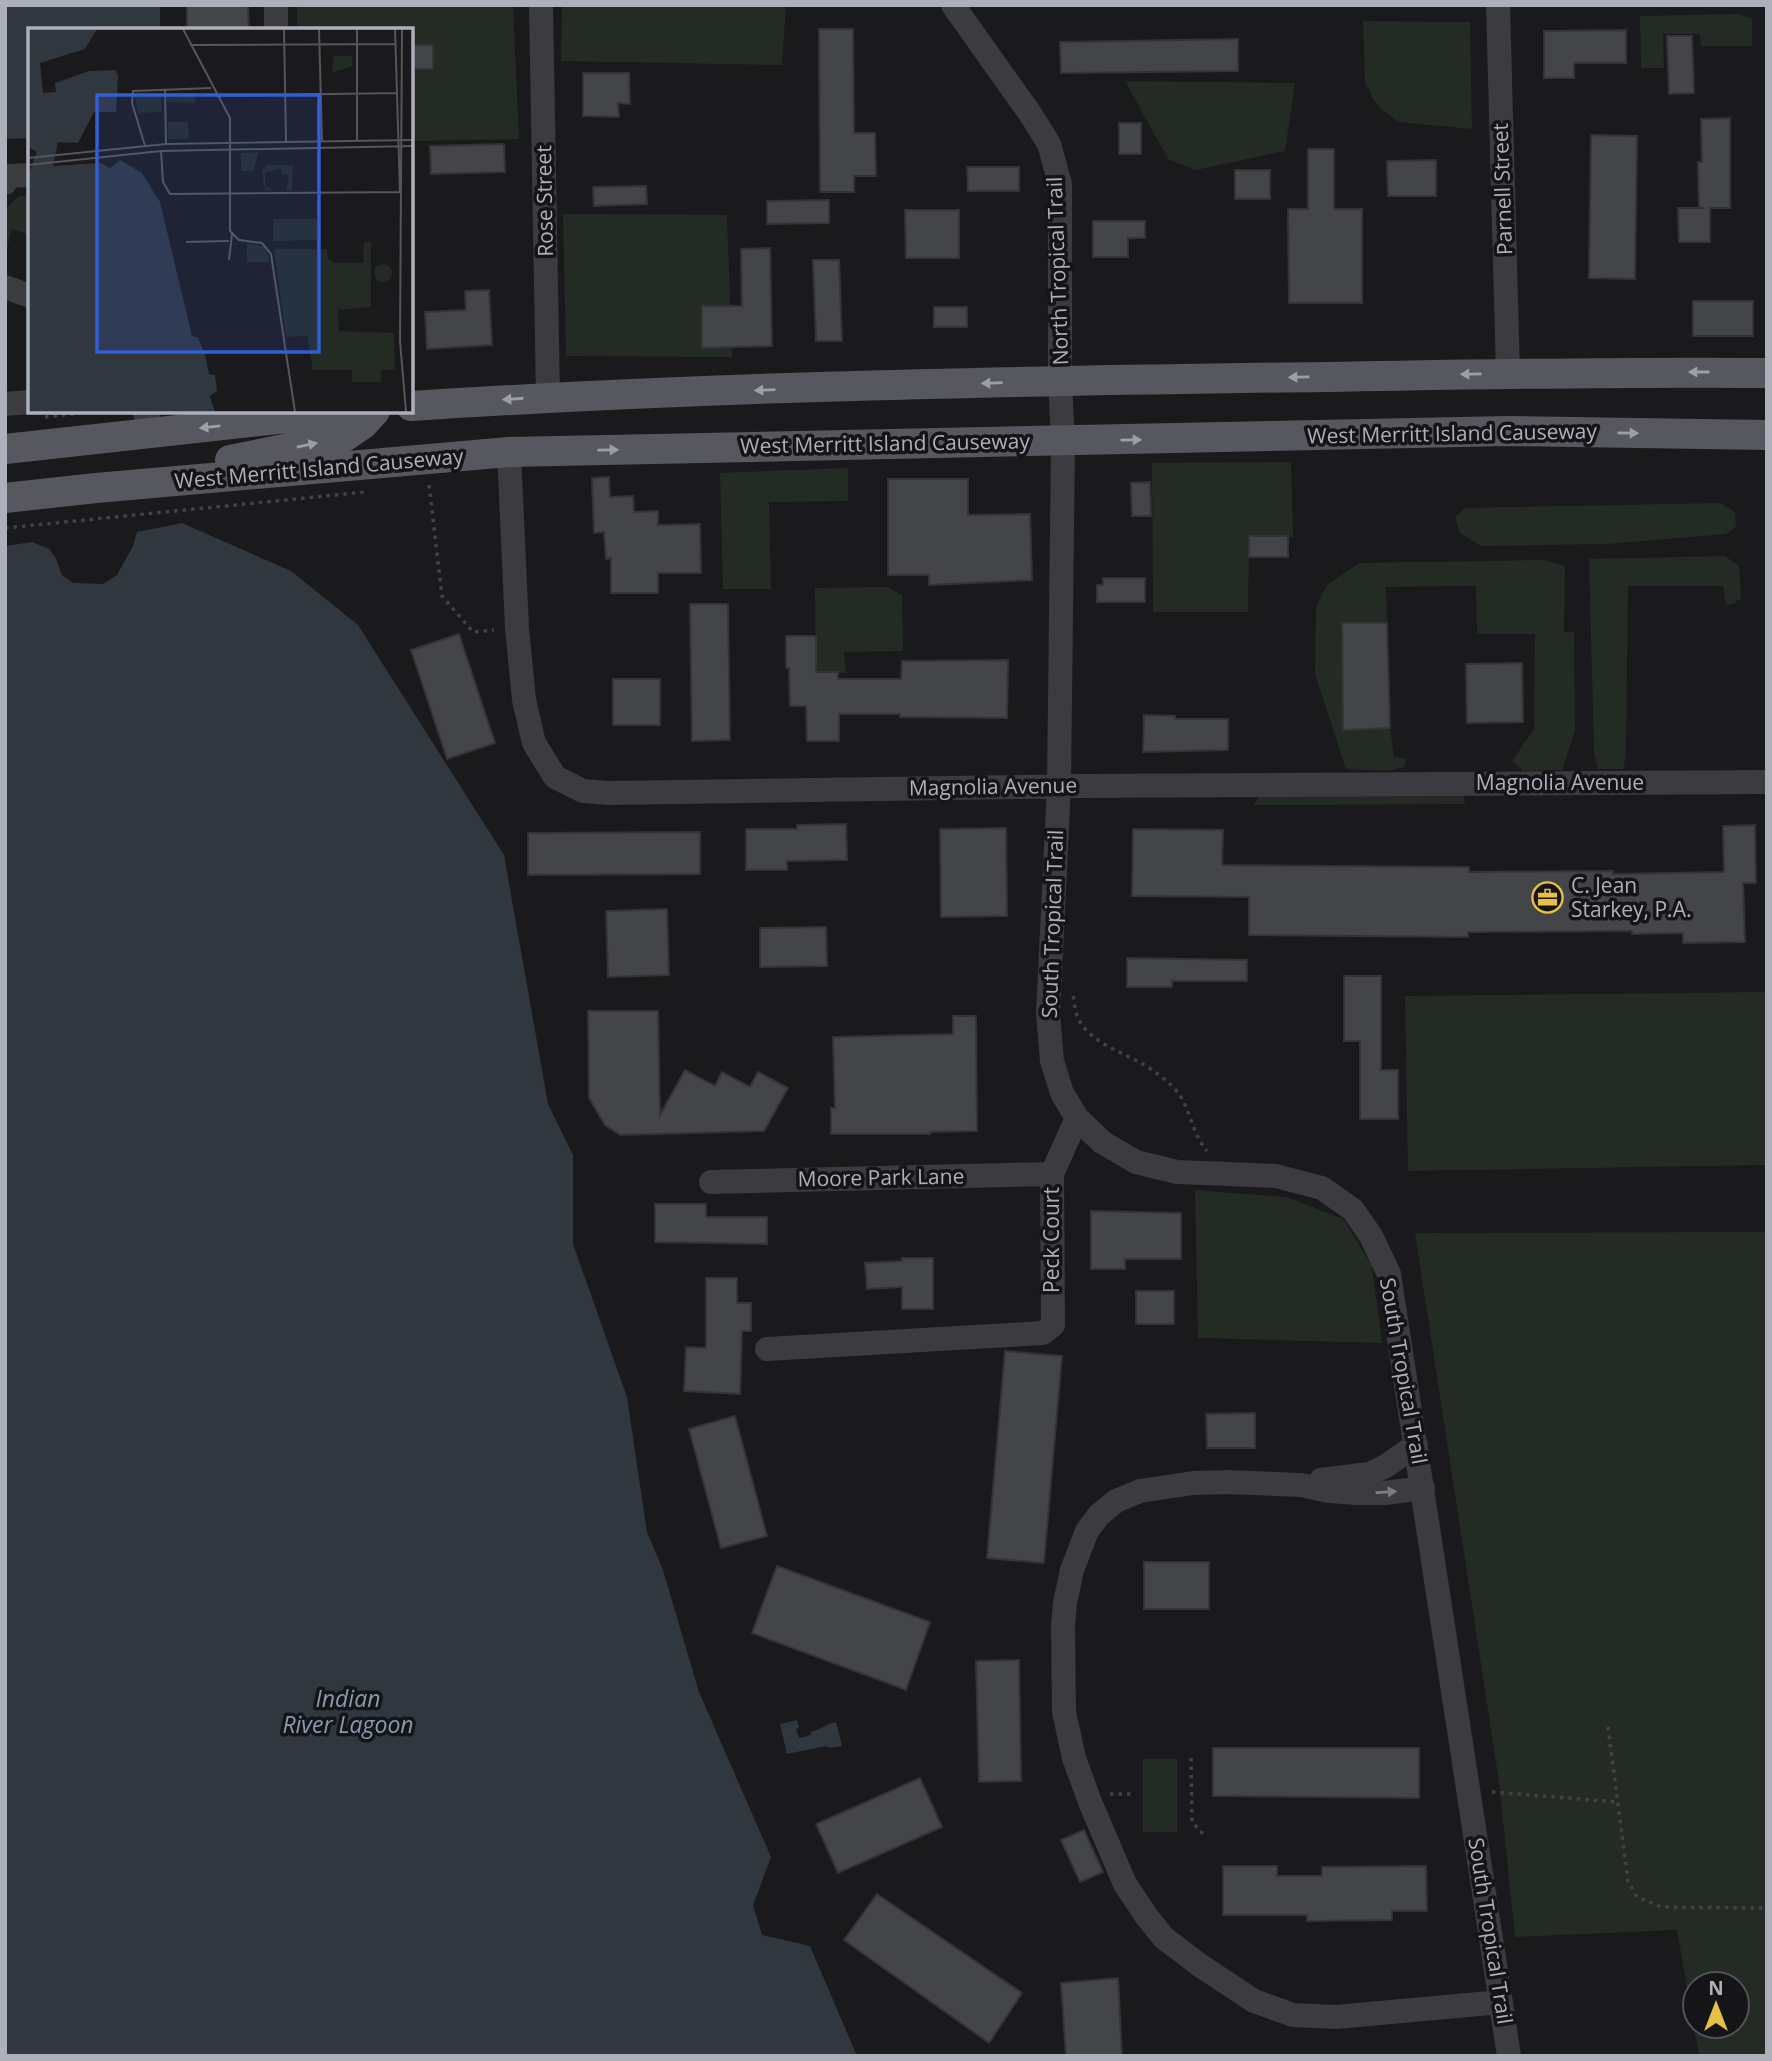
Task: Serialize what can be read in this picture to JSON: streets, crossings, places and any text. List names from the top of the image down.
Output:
{
  "streets": {
    "main road": ["West Merritt Island Causeway"],
    "street": [
      "Parnell Street",
      "Rose Street",
      "North Tropical Trail",
      "Magnolia Avenue",
      "South Tropical Trail",
      "Moore Park Lane",
      "Peck Court"
    ]
  },
  "crossings": [
    ["North Tropical Trail", "West Merritt Island Causeway"],
    ["North Tropical Trail", "South Tropical Trail"],
    ["West Merritt Island Causeway", "Magnolia Avenue"],
    ["West Merritt Island Causeway", "South Tropical Trail"],
    ["Magnolia Avenue", "South Tropical Trail"],
    ["South Tropical Trail", "Peck Court"],
    ["Moore Park Lane", "Peck Court"]
  ],
  "water": ["Indian River Lagoon"],
  "places": {
    "office": ["C. Jean Starkey, P.A."]
  },
  "north": "top"
}
